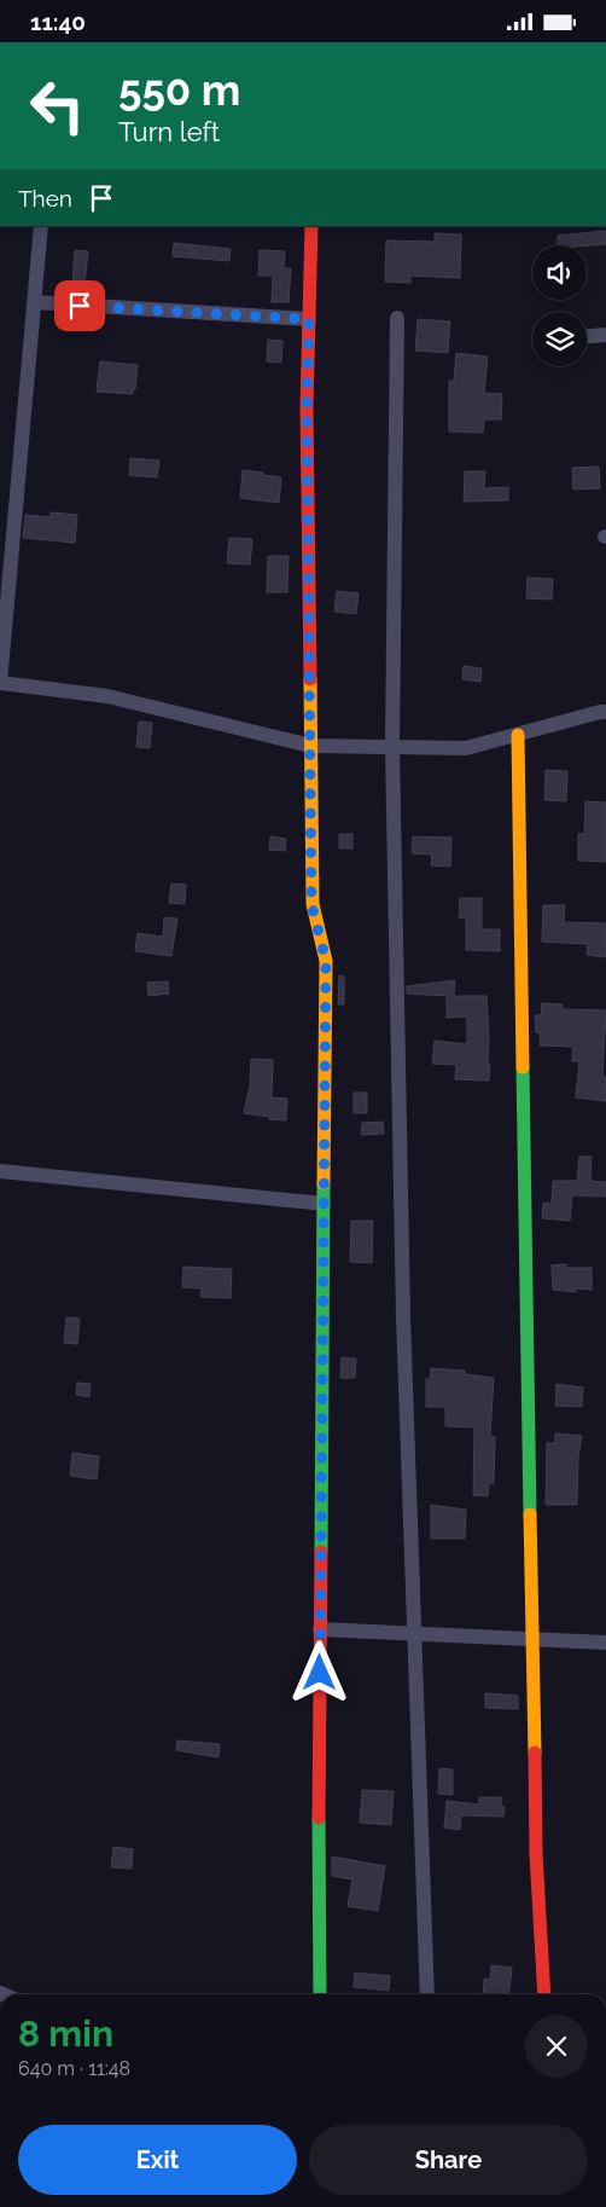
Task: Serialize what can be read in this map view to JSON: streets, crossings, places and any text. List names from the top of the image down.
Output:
{
  "page": {
    "status": "11:40",
    "turn": ["550 m", "Turn left"],
    "then": "Then",
    "heading": ["8 min", "640 m · 11:48"],
    "buttons": ["Exit", "Share"]
  }
}
